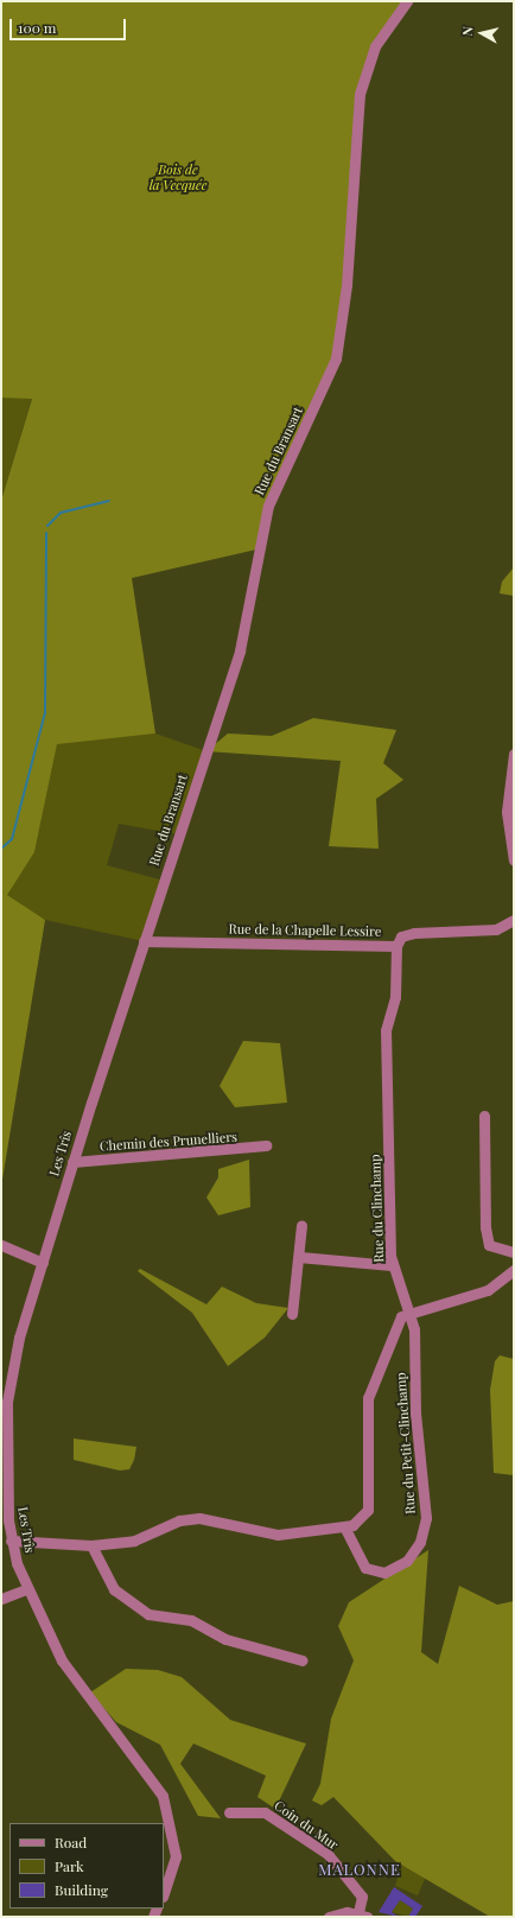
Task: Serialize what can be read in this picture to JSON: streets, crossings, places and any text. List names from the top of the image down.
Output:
{
  "streets": {
    "street": [
      "Rue du Bransart",
      "Rue de la Chapelle Lessire",
      "Chemin des Prunelliers",
      "Les Trîs",
      "Rue du Clinchamp",
      "Rue du Petit-Clinchamp",
      "Coin du Mur"
    ]
  },
  "crossings": [
    ["Rue du Bransart", "Rue de la Chapelle Lessire"],
    ["Rue du Bransart", "Les Trîs"],
    ["Rue de la Chapelle Lessire", "Les Trîs"],
    ["Rue de la Chapelle Lessire", "Rue du Clinchamp"],
    ["Chemin des Prunelliers", "Les Trîs"],
    ["Rue du Clinchamp", "Rue du Petit-Clinchamp"]
  ],
  "districts": ["MALONNE"],
  "parks": ["Bois de la Vecquée"],
  "legend": ["Road", "Park", "Building"],
  "scale_bar": "100 m",
  "north": "left"
}
